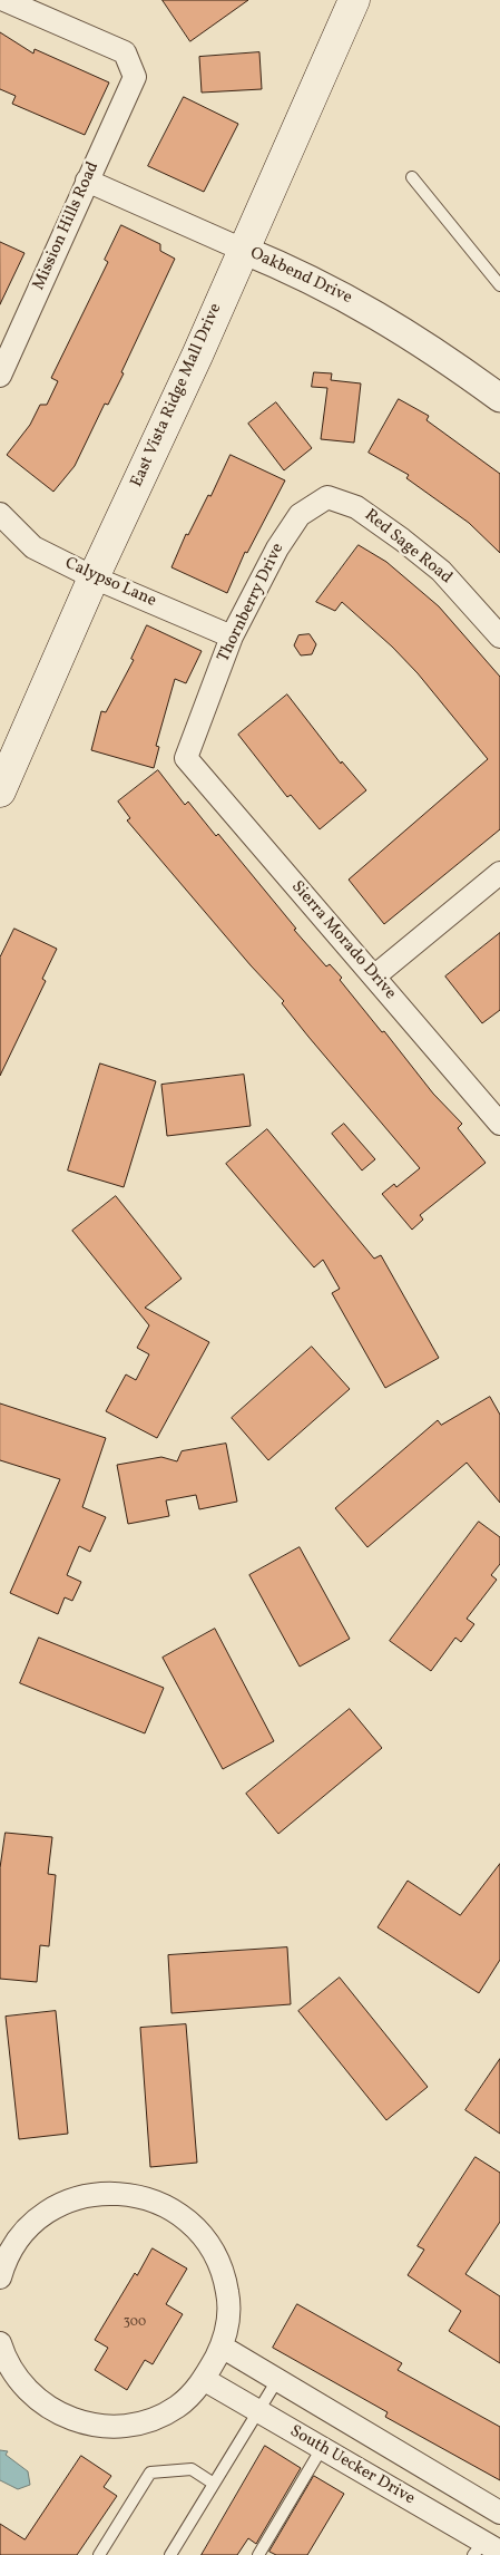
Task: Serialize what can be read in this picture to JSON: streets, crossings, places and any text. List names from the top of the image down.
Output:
{
  "streets": {
    "main road": ["East Vista Ridge Mall Drive"],
    "street": [
      "Mission Hills Road",
      "Oakbend Drive",
      "Red Sage Road",
      "Calypso Lane",
      "Thornberry Drive",
      "Sierra Morado Drive",
      "South Uecker Drive"
    ]
  },
  "crossings": [
    ["Mission Hills Road", "Oakbend Drive"],
    ["Oakbend Drive", "East Vista Ridge Mall Drive"],
    ["East Vista Ridge Mall Drive", "Calypso Lane"],
    ["Red Sage Road", "Thornberry Drive"],
    ["Calypso Lane", "Thornberry Drive"],
    ["Thornberry Drive", "Sierra Morado Drive"]
  ],
  "house_numbers": ["300"]
}
